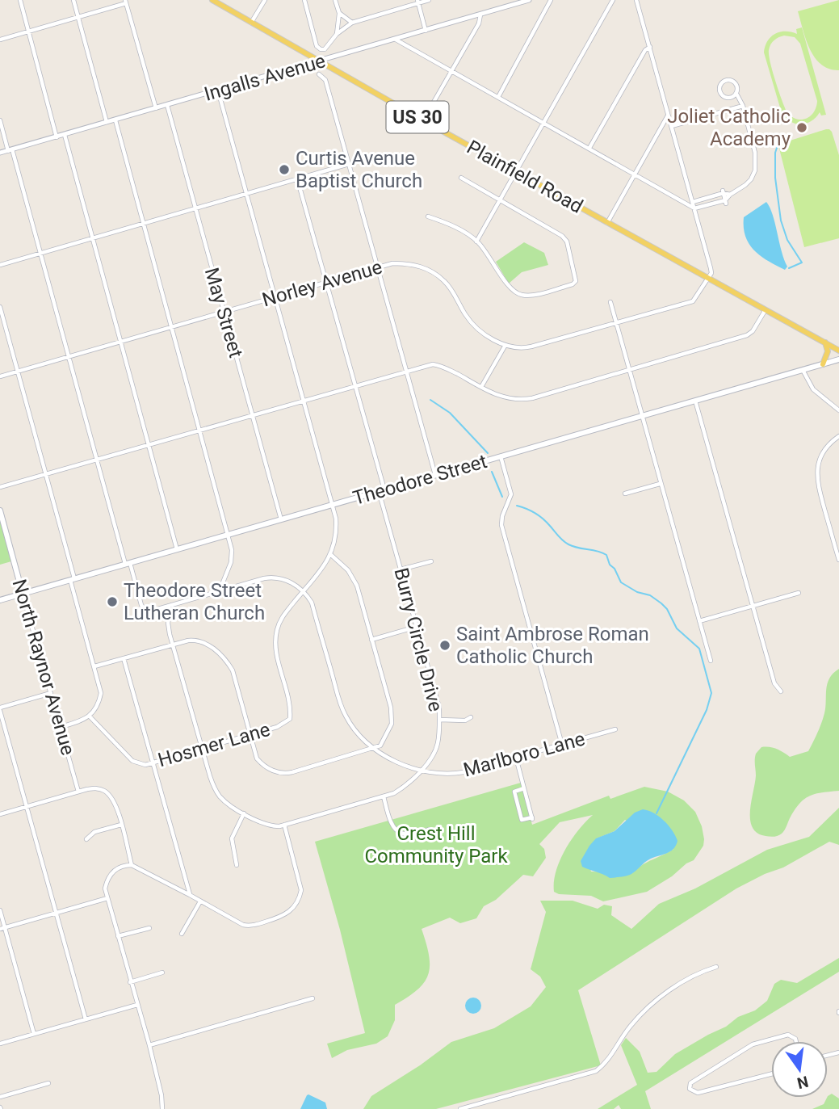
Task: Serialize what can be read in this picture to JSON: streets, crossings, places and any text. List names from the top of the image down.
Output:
{
  "streets": {
    "main road": [
      "US 30",
      "Plainfield Road",
      "Theodore Street",
      "North Raynor Avenue"
    ],
    "street": [
      "Ingalls Avenue",
      "Norley Avenue",
      "May Street",
      "Burry Circle Drive",
      "Hosmer Lane",
      "Marlboro Lane"
    ]
  },
  "crossings": [
    ["Ingalls Avenue", "Plainfield Road"],
    ["Ingalls Avenue", "May Street"],
    ["Ingalls Avenue", "Hosmer Lane"],
    ["Norley Avenue", "May Street"],
    ["Norley Avenue", "Burry Circle Drive"],
    ["Norley Avenue", "Hosmer Lane"],
    ["May Street", "Theodore Street"],
    ["Theodore Street", "Burry Circle Drive"],
    ["Theodore Street", "North Raynor Avenue"],
    ["Theodore Street", "Hosmer Lane"],
    ["Burry Circle Drive", "Hosmer Lane"],
    ["Burry Circle Drive", "Marlboro Lane"],
    ["Hosmer Lane", "Marlboro Lane"]
  ],
  "parks": ["Crest Hill Community Park"],
  "places": [
    "Joliet Catholic Academy",
    "Curtis Avenue Baptist Church",
    "Theodore Street Lutheran Church",
    "Saint Ambrose Roman Catholic Church"
  ],
  "north": "bottom"
}
